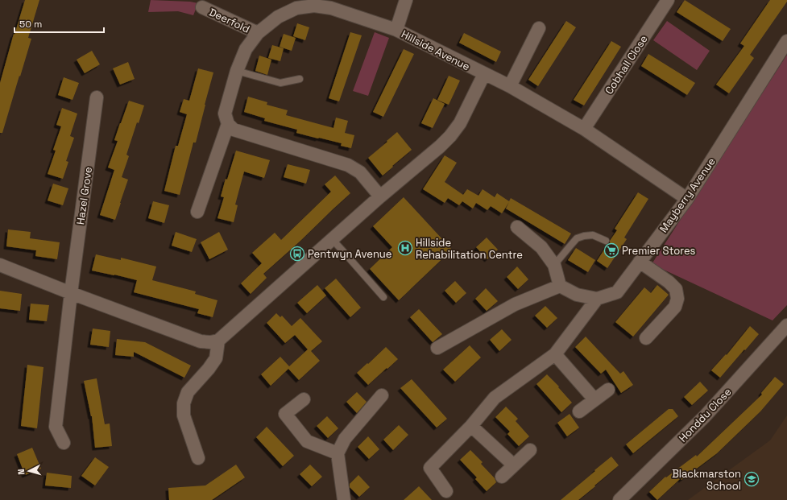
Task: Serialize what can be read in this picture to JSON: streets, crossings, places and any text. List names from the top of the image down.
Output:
{
  "streets": {
    "street": [
      "Deerfold",
      "Hillside Avenue",
      "Cobhall Close",
      "Mayberry Avenue",
      "Hazel Grove",
      "Honddu Close"
    ]
  },
  "crossings": [
    ["Deerfold", "Hillside Avenue"],
    ["Hillside Avenue", "Cobhall Close"],
    ["Hillside Avenue", "Mayberry Avenue"]
  ],
  "places": {
    "hospital": ["Hillside Rehabilitation Centre"],
    "supermarket": ["Premier Stores"],
    "bus stop": ["Pentwyn Avenue"],
    "school or university": ["Blackmarston School"]
  },
  "scale_bar": "50 m",
  "north": "left"
}
